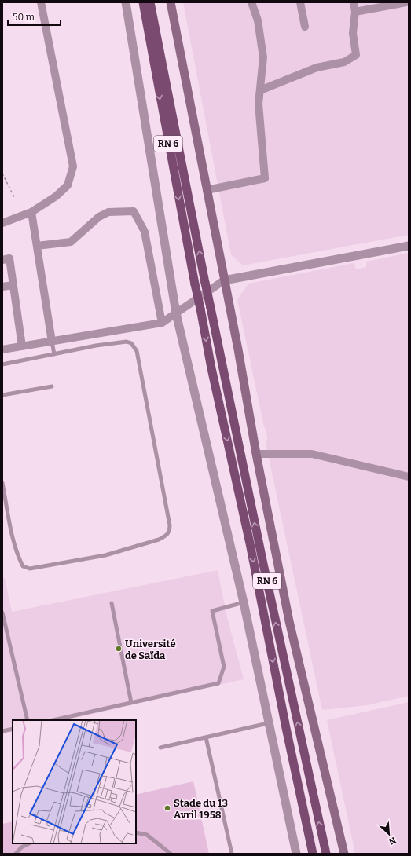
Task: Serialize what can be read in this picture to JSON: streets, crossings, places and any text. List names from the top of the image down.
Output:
{
  "streets": {
    "main road": ["RN 6"]
  },
  "places": ["Université de Saïda", "Stade du 13 Avril 1958"],
  "scale_bar": "50 m",
  "north": "bottom right"
}
